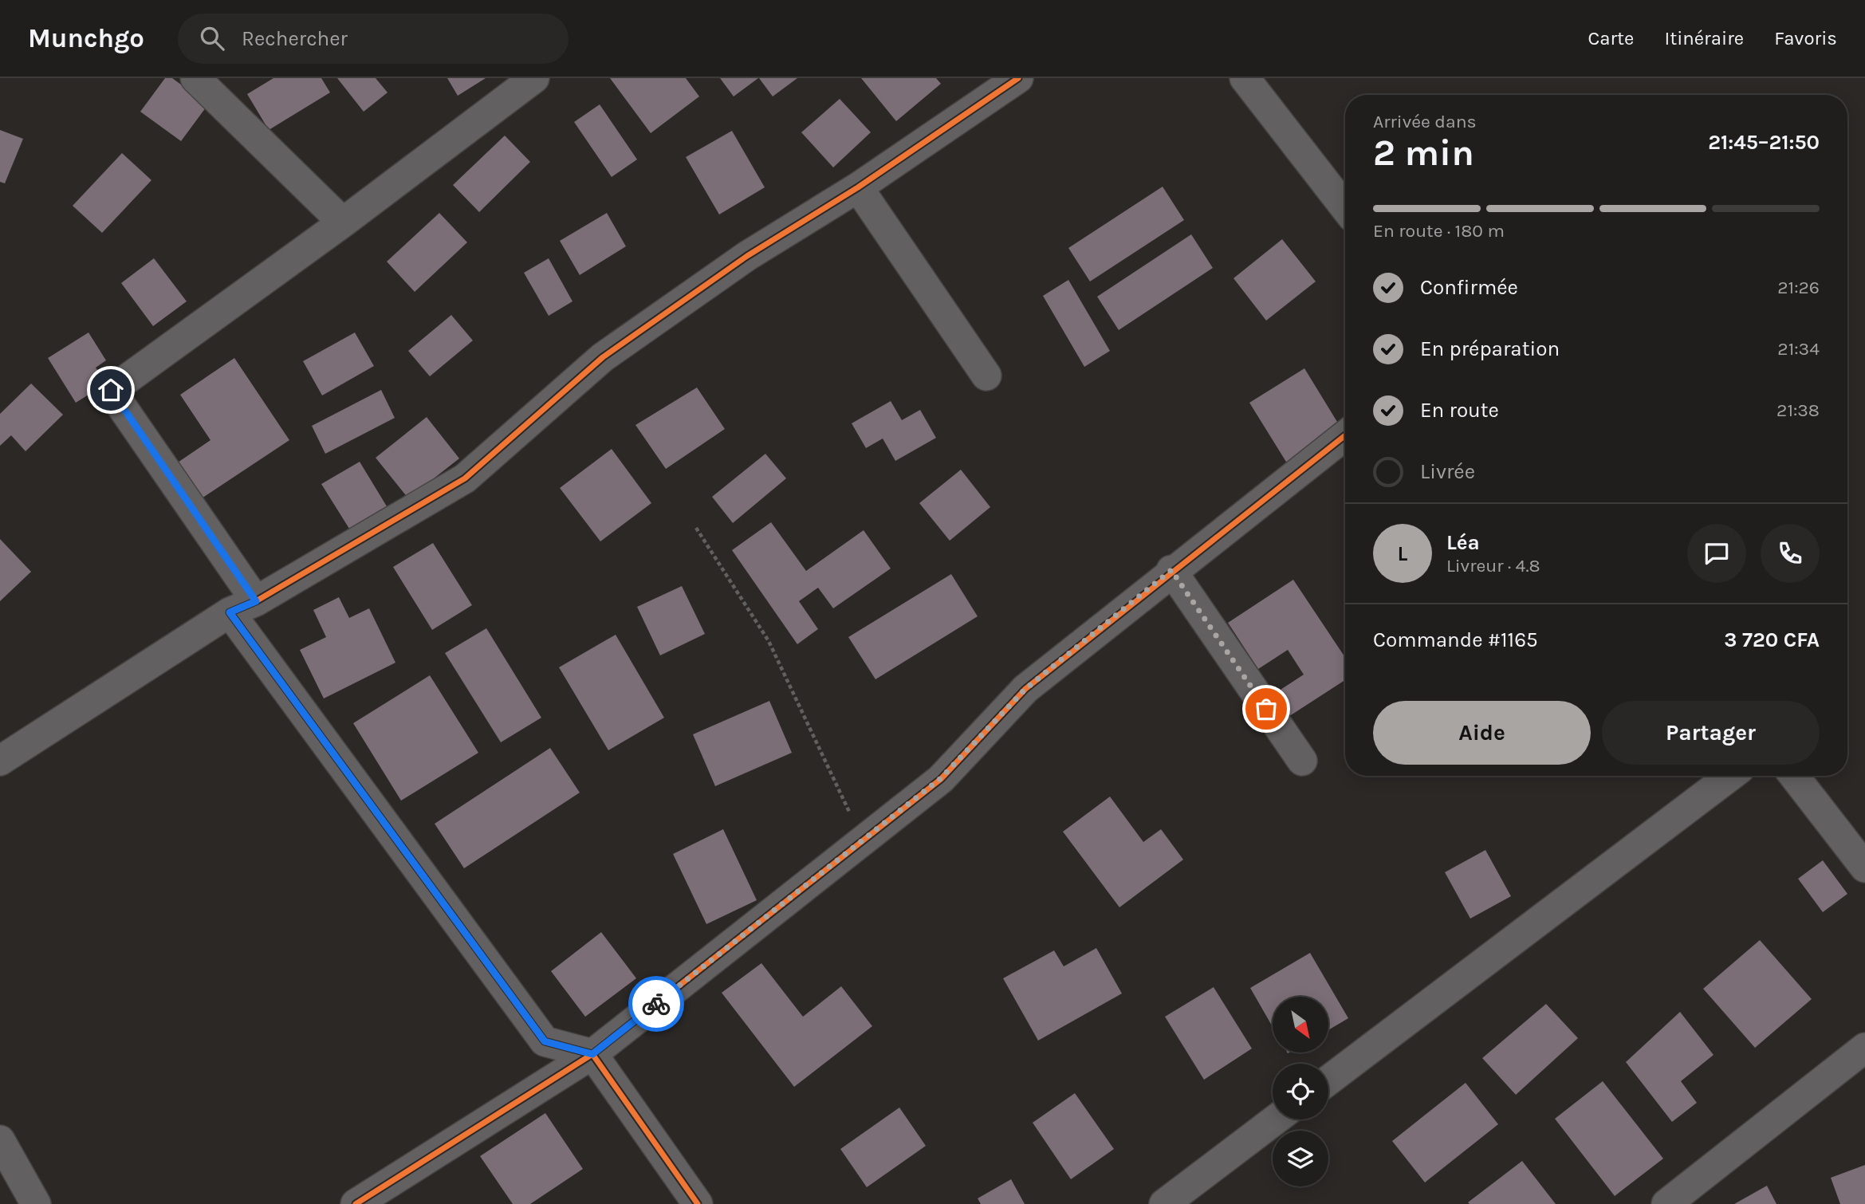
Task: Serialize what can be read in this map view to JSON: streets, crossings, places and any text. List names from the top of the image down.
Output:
{
  "north": "bottom right",
  "page": {
    "header": "Munchgo",
    "search": "Rechercher",
    "nav": ["Carte", "Itinéraire", "Favoris"],
    "heading": ["2 min", "Arrivée dans", "21:45–21:50"],
    "panel": [
      "Léa",
      "Livreur · 4.8",
      "Commande #1165",
      "3 720 CFA"
    ],
    "bar": "En route · 180 m",
    "list": [
      ["Confirmée", "21:26"],
      ["En préparation", "21:34"],
      ["En route", "21:38"],
      "Livrée"
    ],
    "round": "L",
    "buttons": ["Aide", "Partager"]
  }
}
